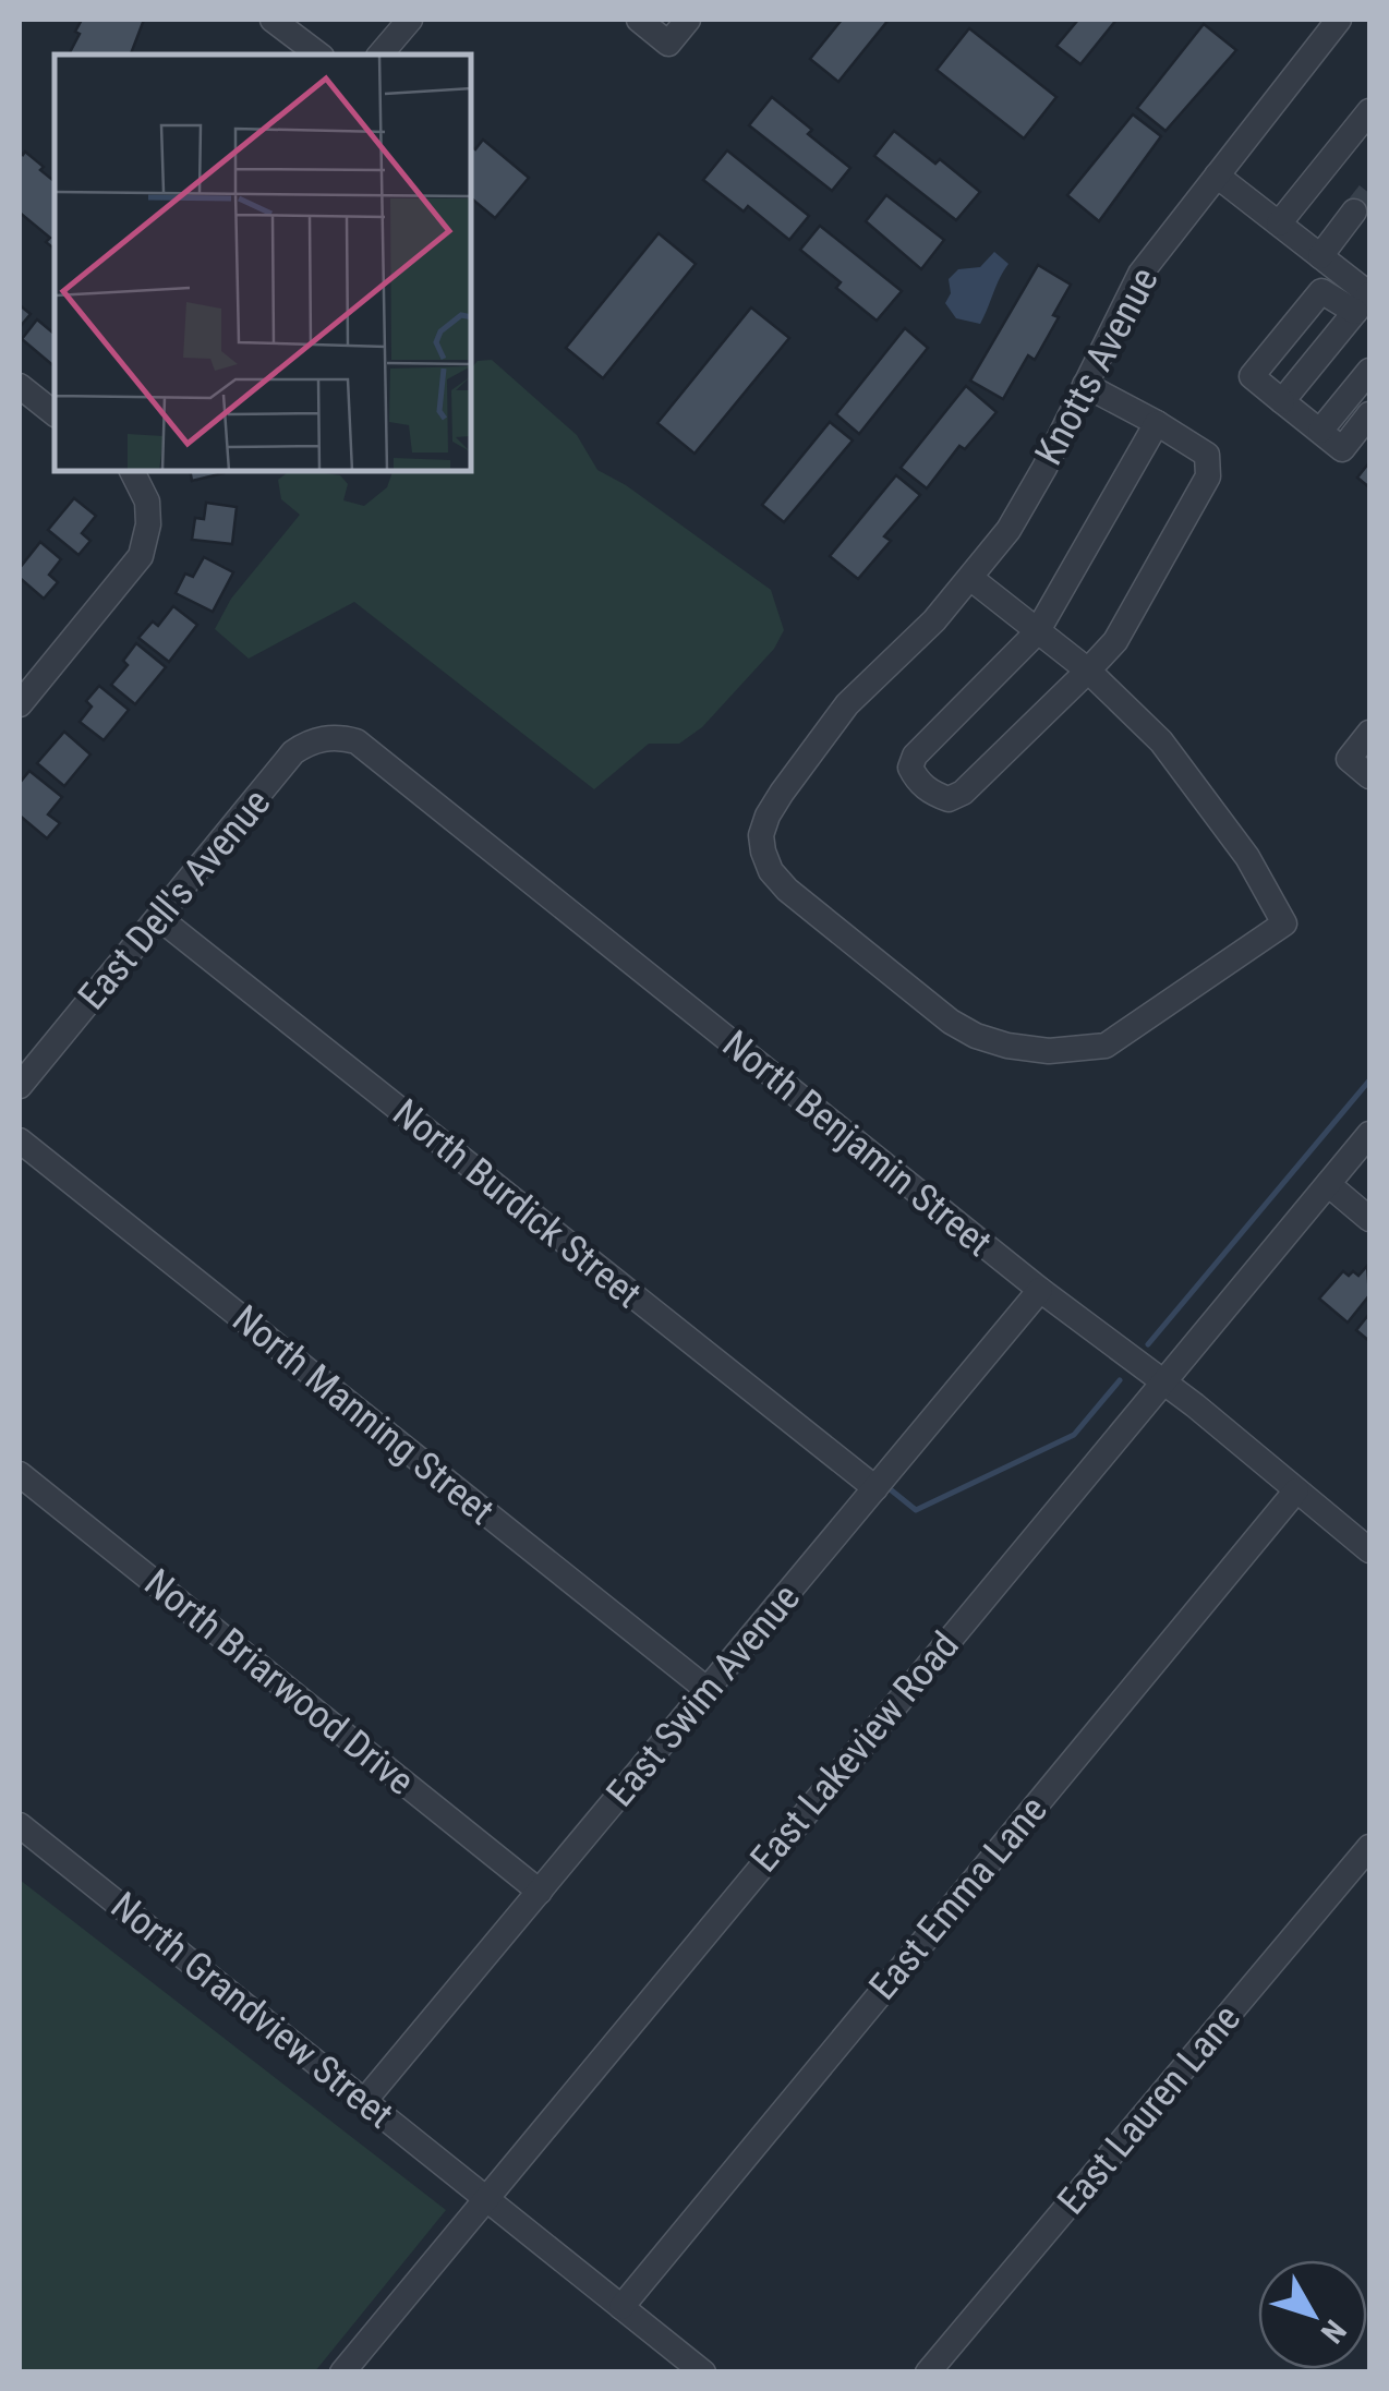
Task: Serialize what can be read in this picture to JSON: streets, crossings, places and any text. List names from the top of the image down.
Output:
{
  "streets": {
    "street": [
      "Knotts Avenue",
      "East Dell's Avenue",
      "North Benjamin Street",
      "North Burdick Street",
      "North Manning Street",
      "North Briarwood Drive",
      "East Swim Avenue",
      "East Lakeview Road",
      "East Emma Lane",
      "North Grandview Street",
      "East Lauren Lane"
    ]
  },
  "crossings": [
    ["East Dell's Avenue", "North Benjamin Street"],
    ["East Dell's Avenue", "North Burdick Street"],
    ["North Benjamin Street", "East Swim Avenue"],
    ["North Benjamin Street", "East Lakeview Road"],
    ["North Benjamin Street", "East Emma Lane"],
    ["North Burdick Street", "East Swim Avenue"],
    ["North Manning Street", "East Swim Avenue"],
    ["North Briarwood Drive", "East Swim Avenue"],
    ["East Swim Avenue", "North Grandview Street"],
    ["East Lakeview Road", "North Grandview Street"],
    ["East Emma Lane", "North Grandview Street"]
  ],
  "north": "bottom right"
}
